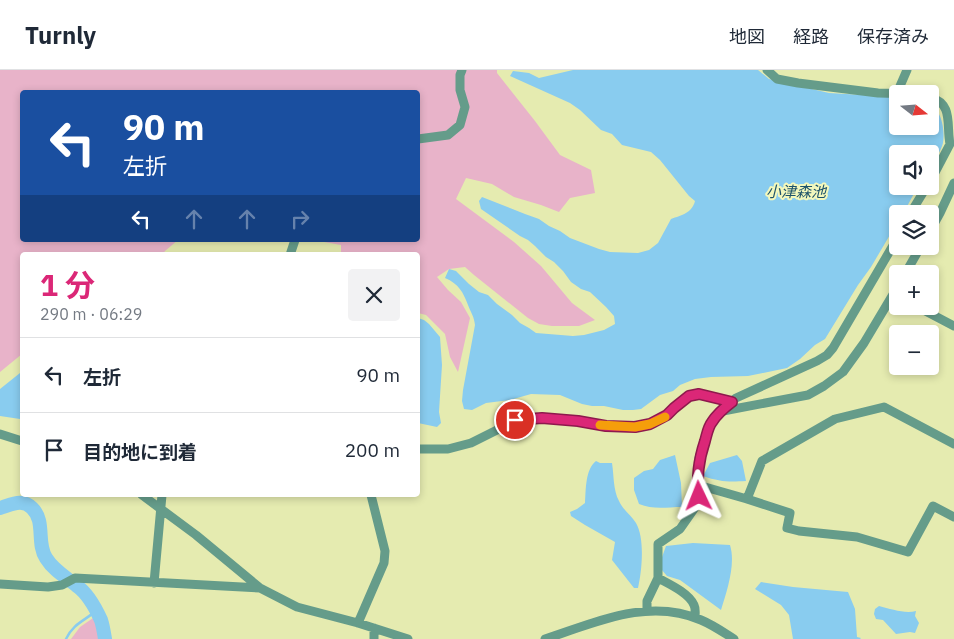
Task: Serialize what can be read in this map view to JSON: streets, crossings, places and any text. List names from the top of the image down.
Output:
{
  "water": ["小津森池"],
  "north": "right",
  "page": {
    "header": "Turnly",
    "nav": ["地図", "経路", "保存済み"],
    "map_buttons": ["+", "−"],
    "turn": ["90 m", "左折"],
    "heading": ["1 分", "290 m · 06:29"],
    "list": [
      {
        "name": "左折",
        "value": "90 m"
      },
      {
        "name": "目的地に到着",
        "value": "200 m"
      }
    ]
  }
}
